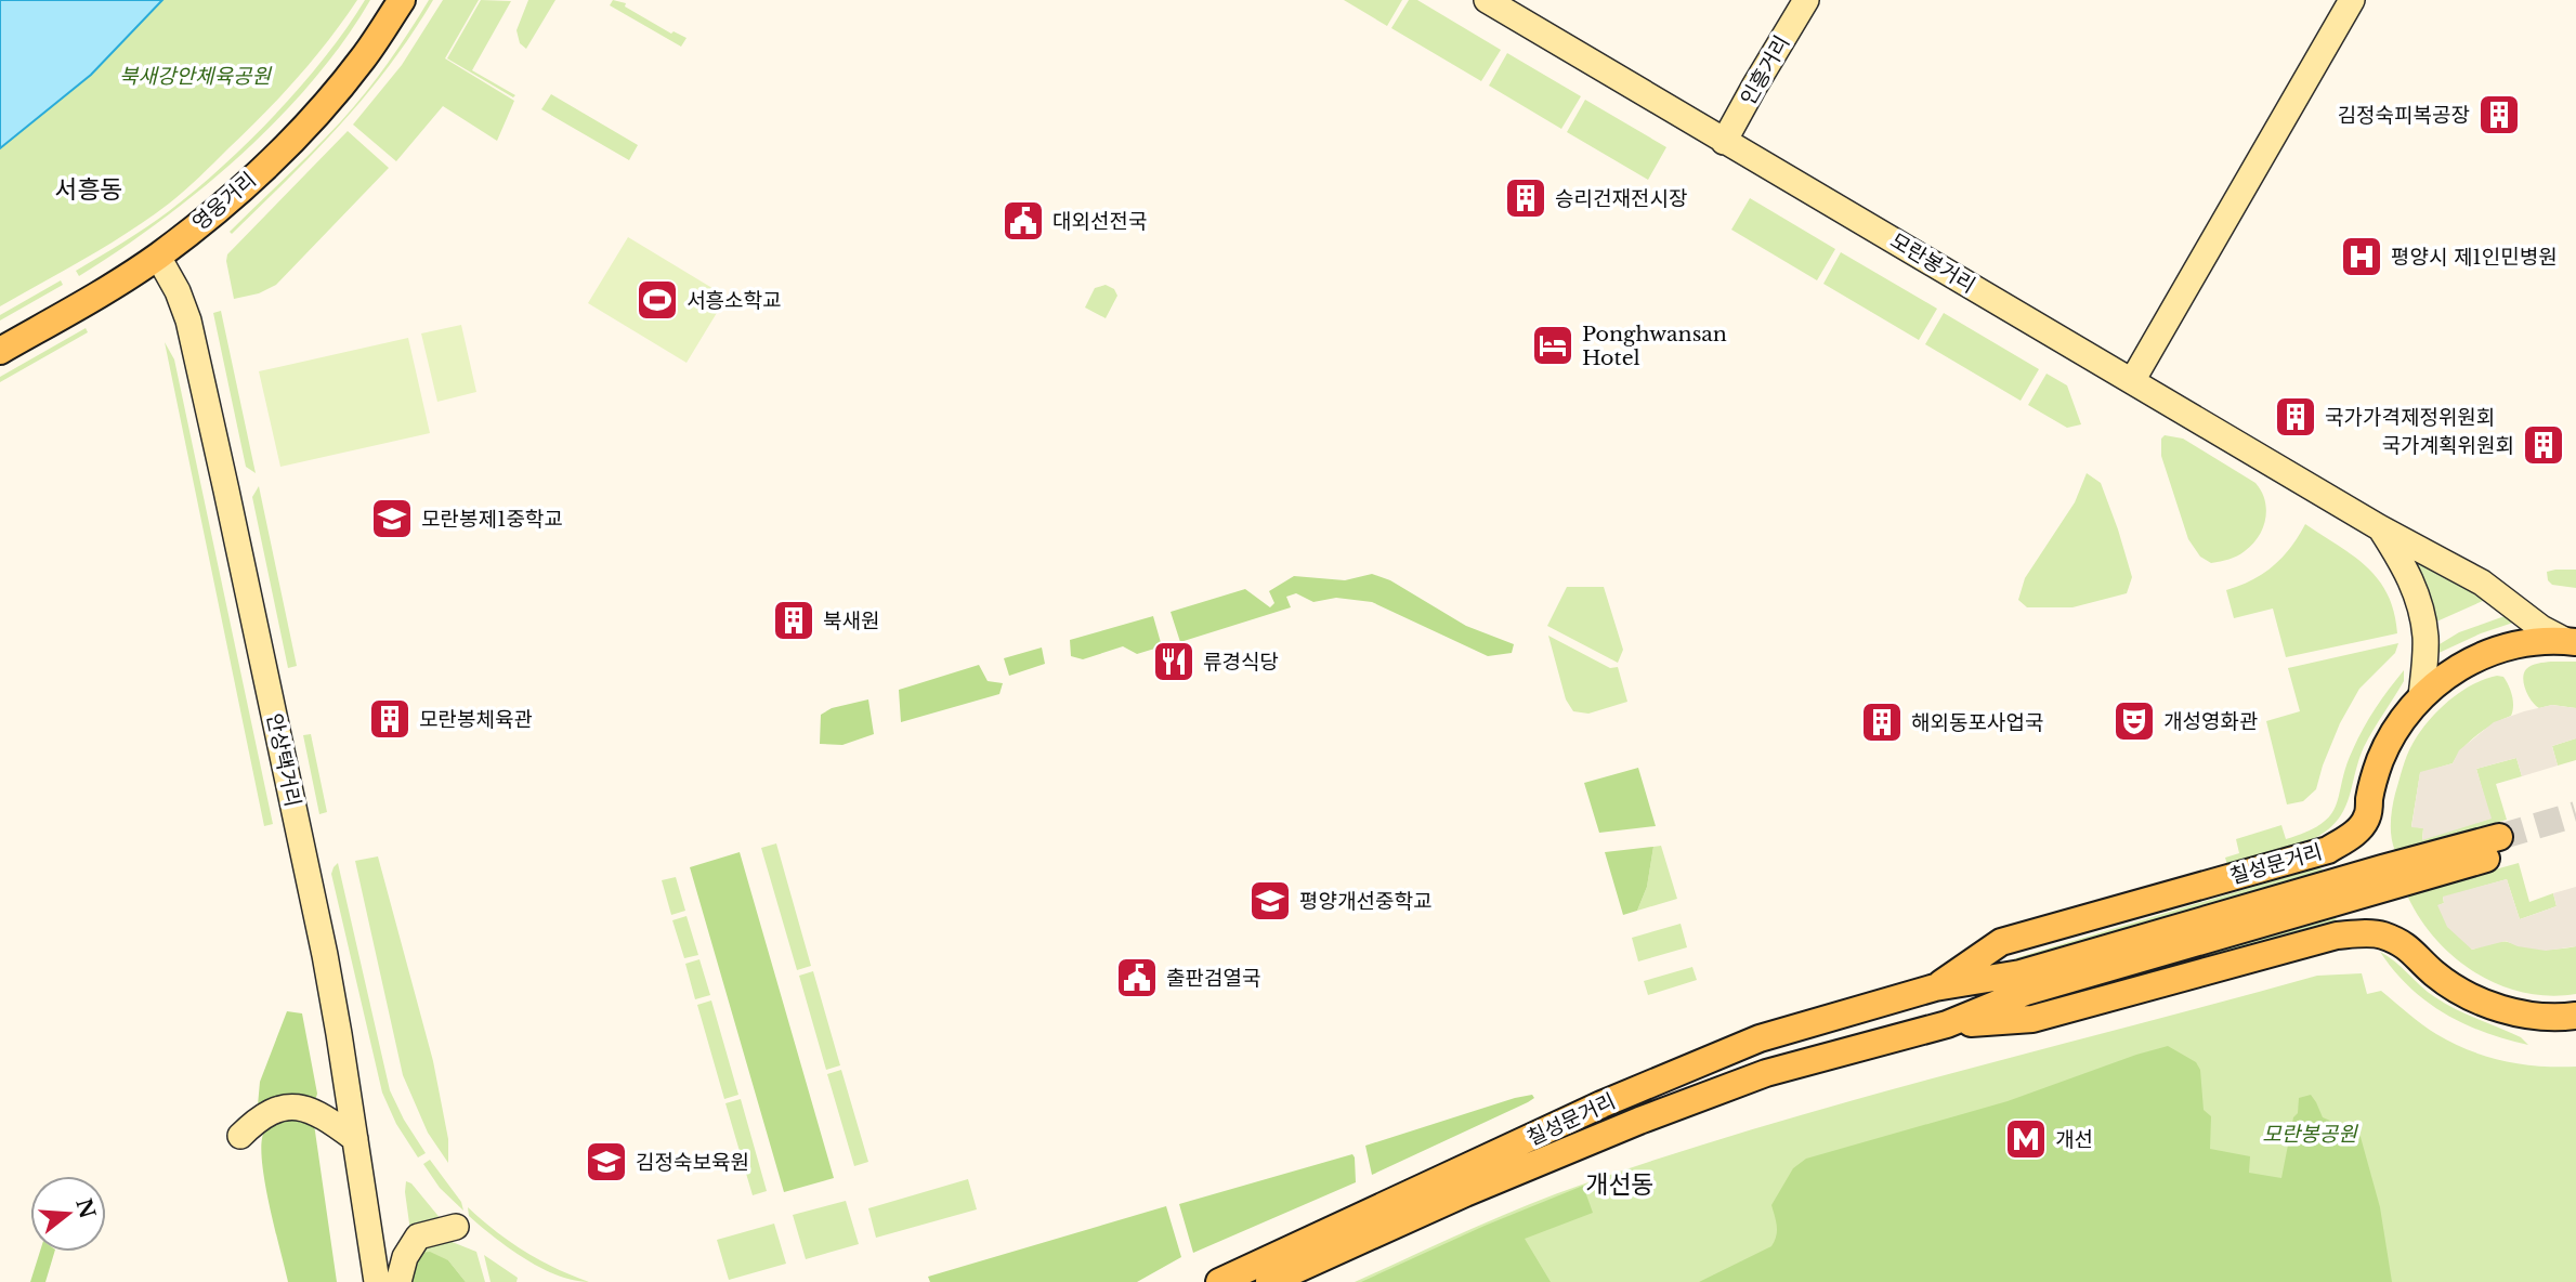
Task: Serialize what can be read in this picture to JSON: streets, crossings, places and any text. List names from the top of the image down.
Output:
{
  "streets": {
    "main road": [
      "인흥거리",
      "영웅거리",
      "모란봉거리",
      "안상택거리",
      "칠성문거리"
    ]
  },
  "crossings": [
    ["인흥거리", "모란봉거리"],
    ["영웅거리", "안상택거리"],
    ["모란봉거리", "칠성문거리"]
  ],
  "districts": ["서흥동", "개선동"],
  "parks": ["북새강안체육공원", "모란봉공원"],
  "places": {
    "building": [
      "김정숙피복공장",
      "승리건재전시장",
      "국가가격제정위원회",
      "국가계획위원회",
      "북새원",
      "모란봉체육관",
      "해외동포사업국"
    ],
    "public building": ["대외선전국", "출판검열국"],
    "hospital": ["평양시 제1인민병원"],
    "sports": ["서흥소학교"],
    "hotel": ["Ponghwansan Hotel"],
    "school or university": ["모란봉제1중학교", "평양개선중학교", "김정숙보육원"],
    "restaurant": ["류경식당"],
    "theatre": ["개성영화관"],
    "metro station": ["개선"]
  },
  "north": "right"
}
